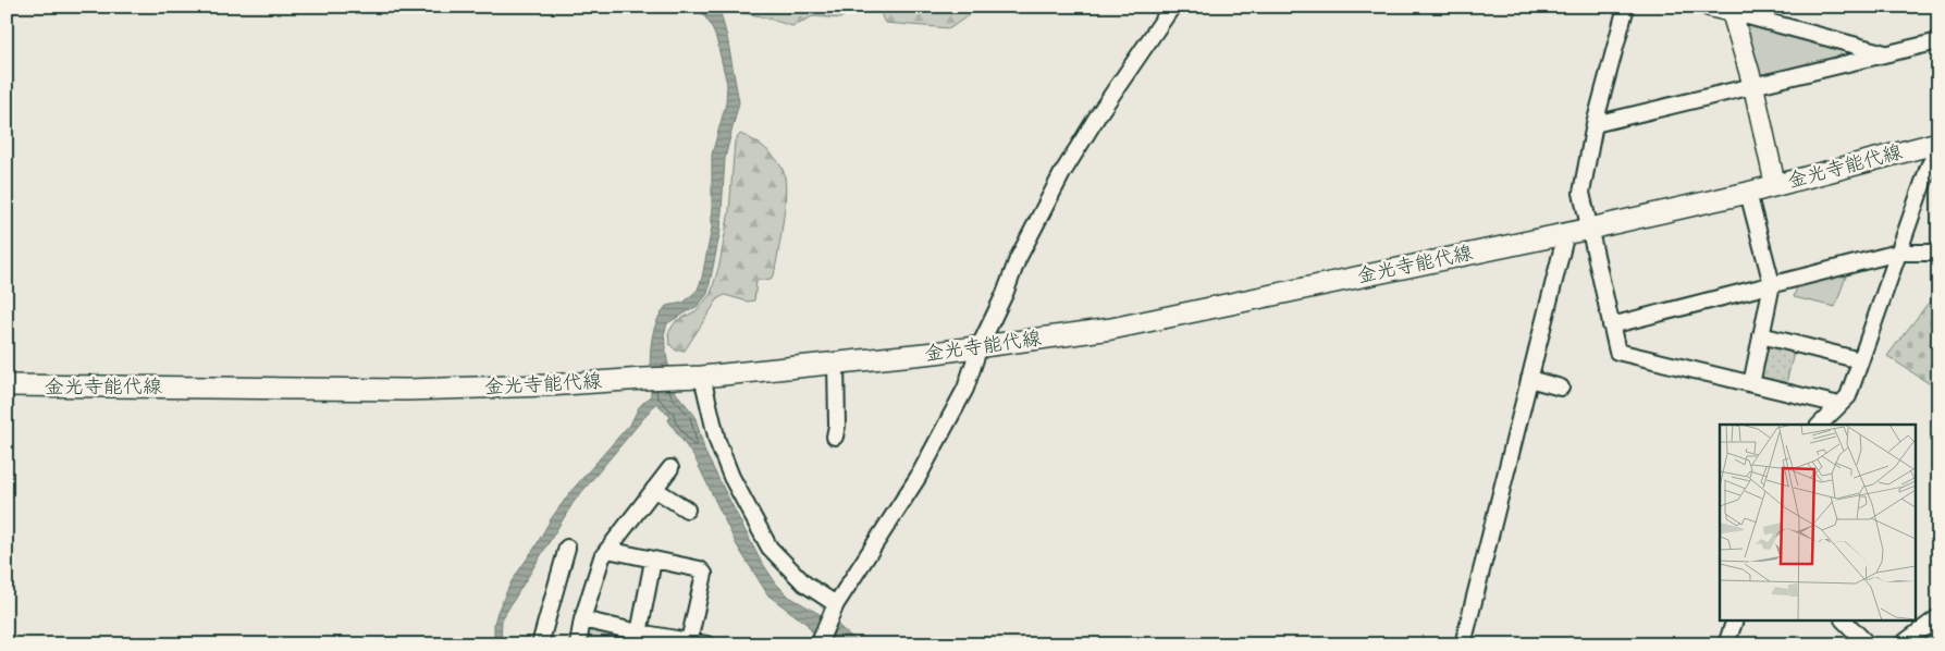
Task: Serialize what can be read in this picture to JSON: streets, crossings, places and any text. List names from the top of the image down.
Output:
{
  "streets": {
    "main road": ["金光寺能代線"]
  }
}
